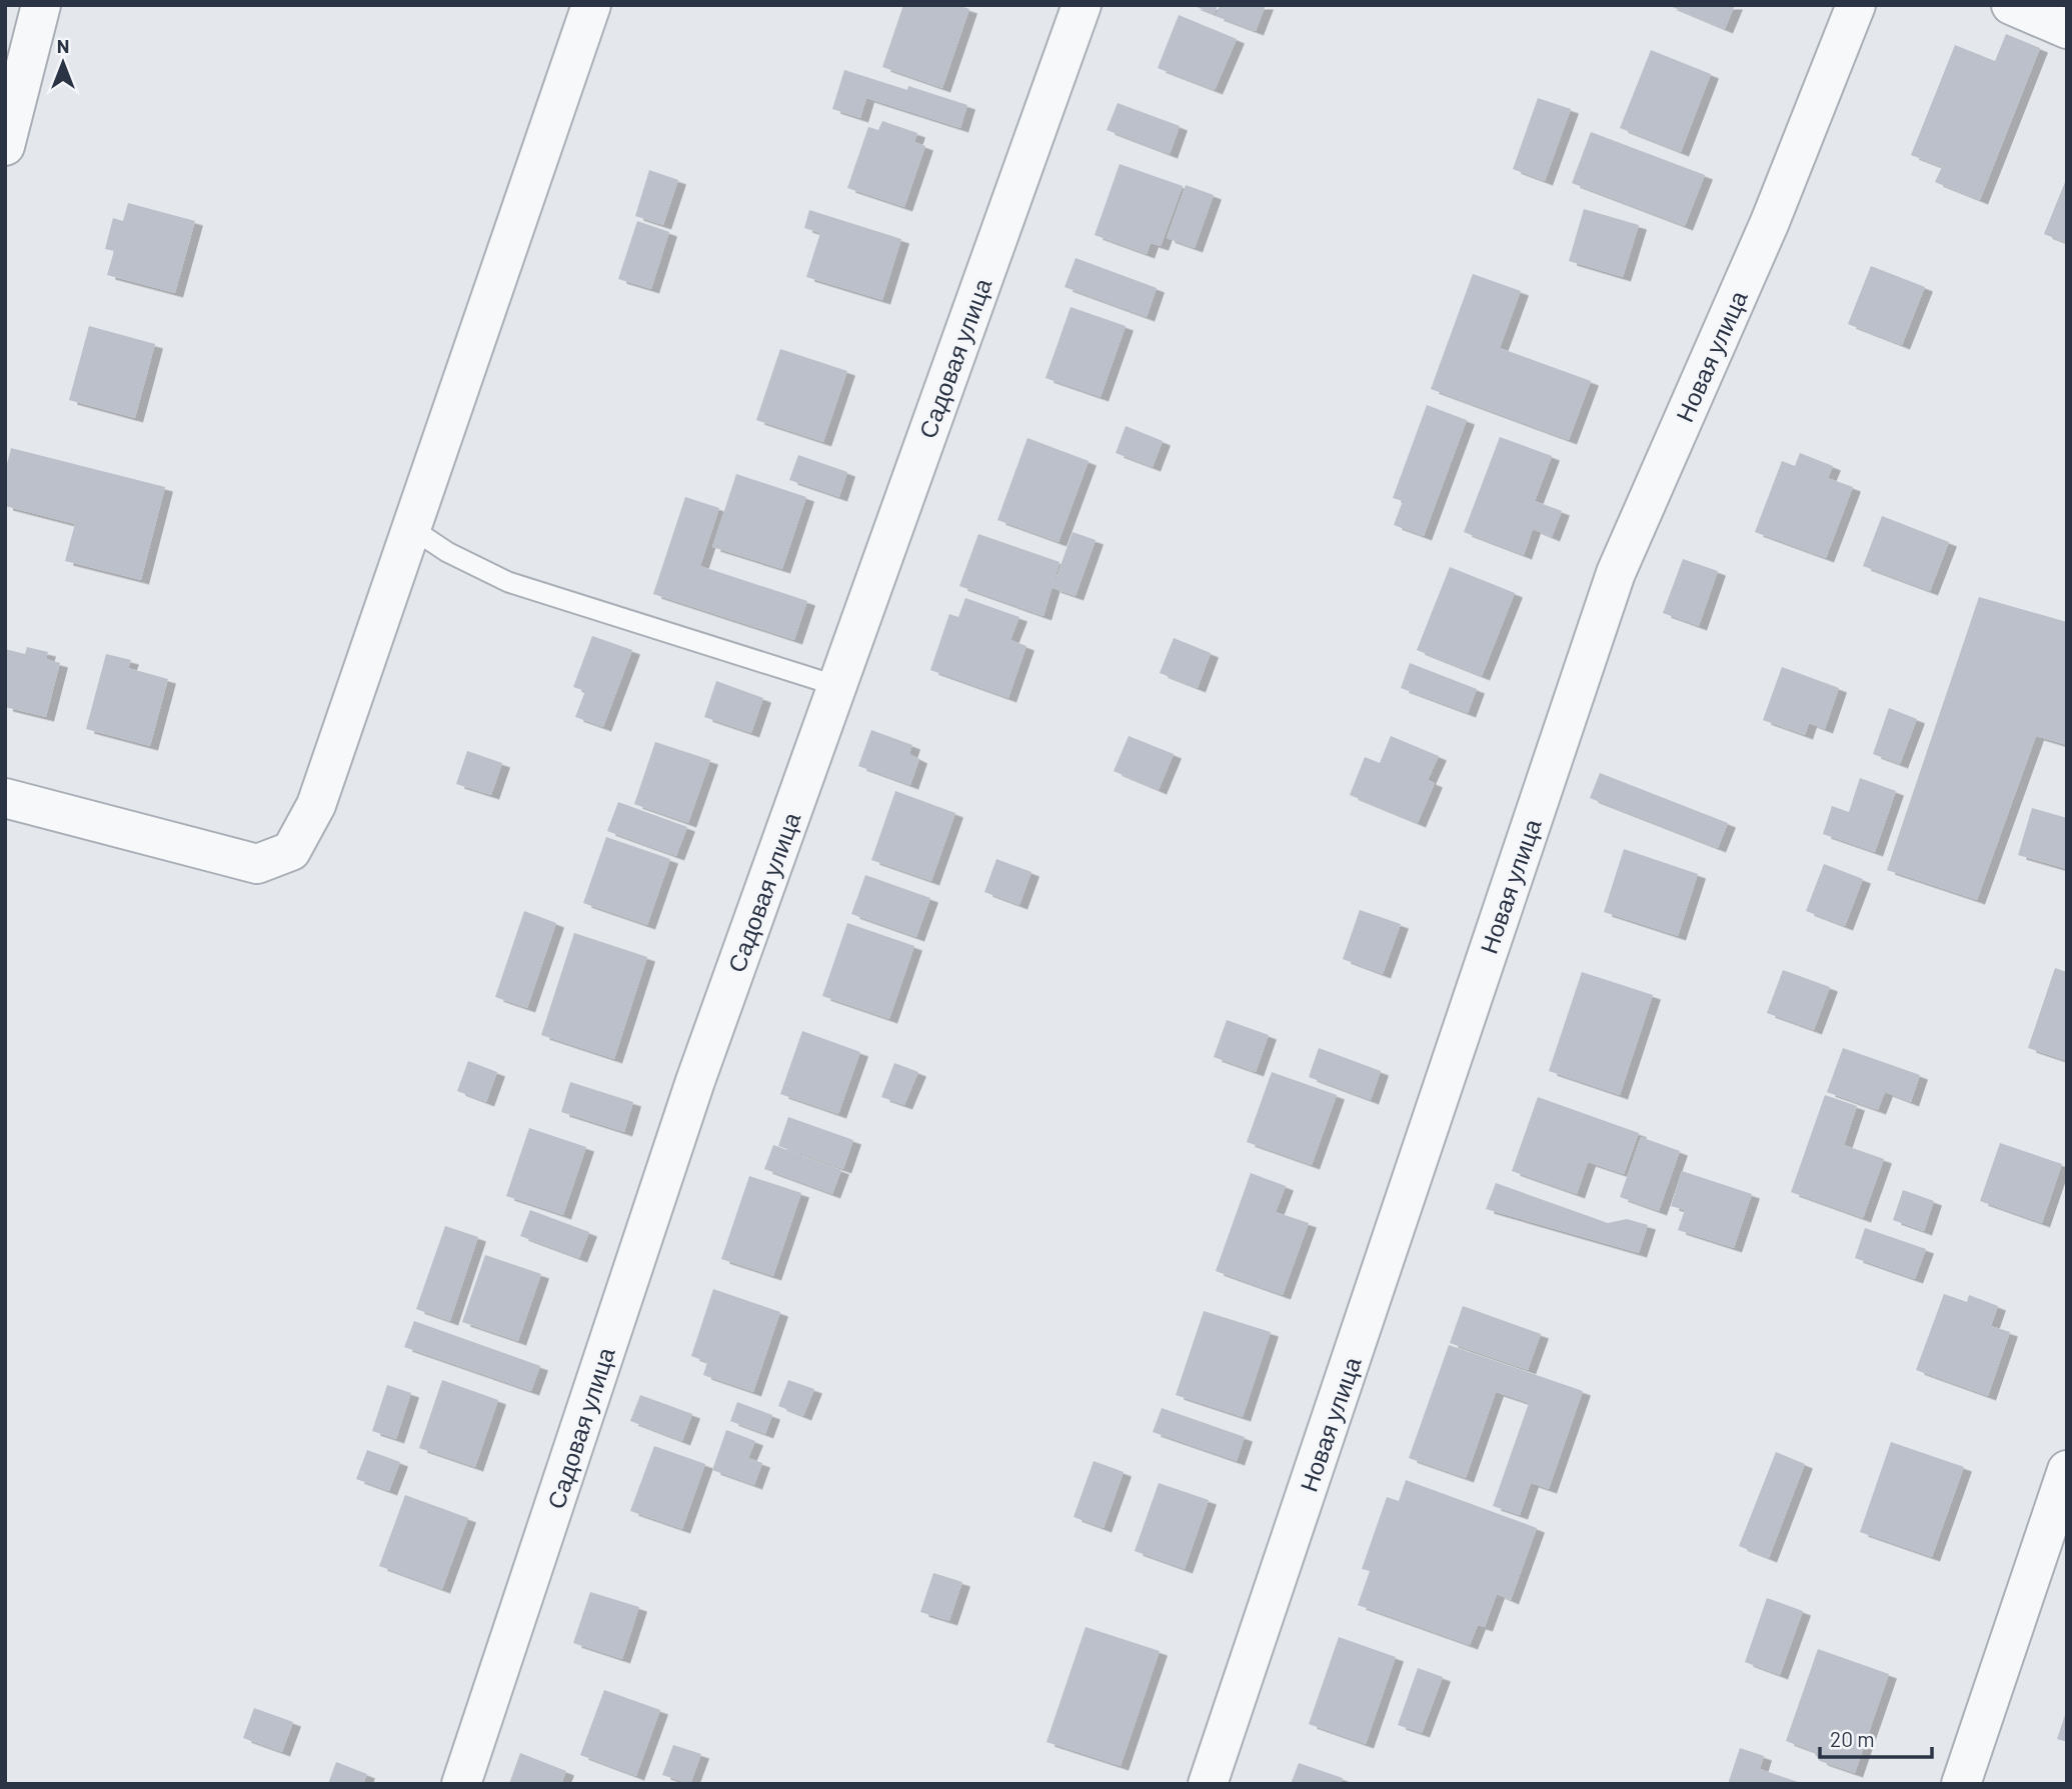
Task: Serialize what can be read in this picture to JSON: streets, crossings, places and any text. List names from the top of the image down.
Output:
{
  "streets": {
    "street": ["Новая улица", "Садовая улица"]
  },
  "scale_bar": "20 m",
  "north": "top"
}
